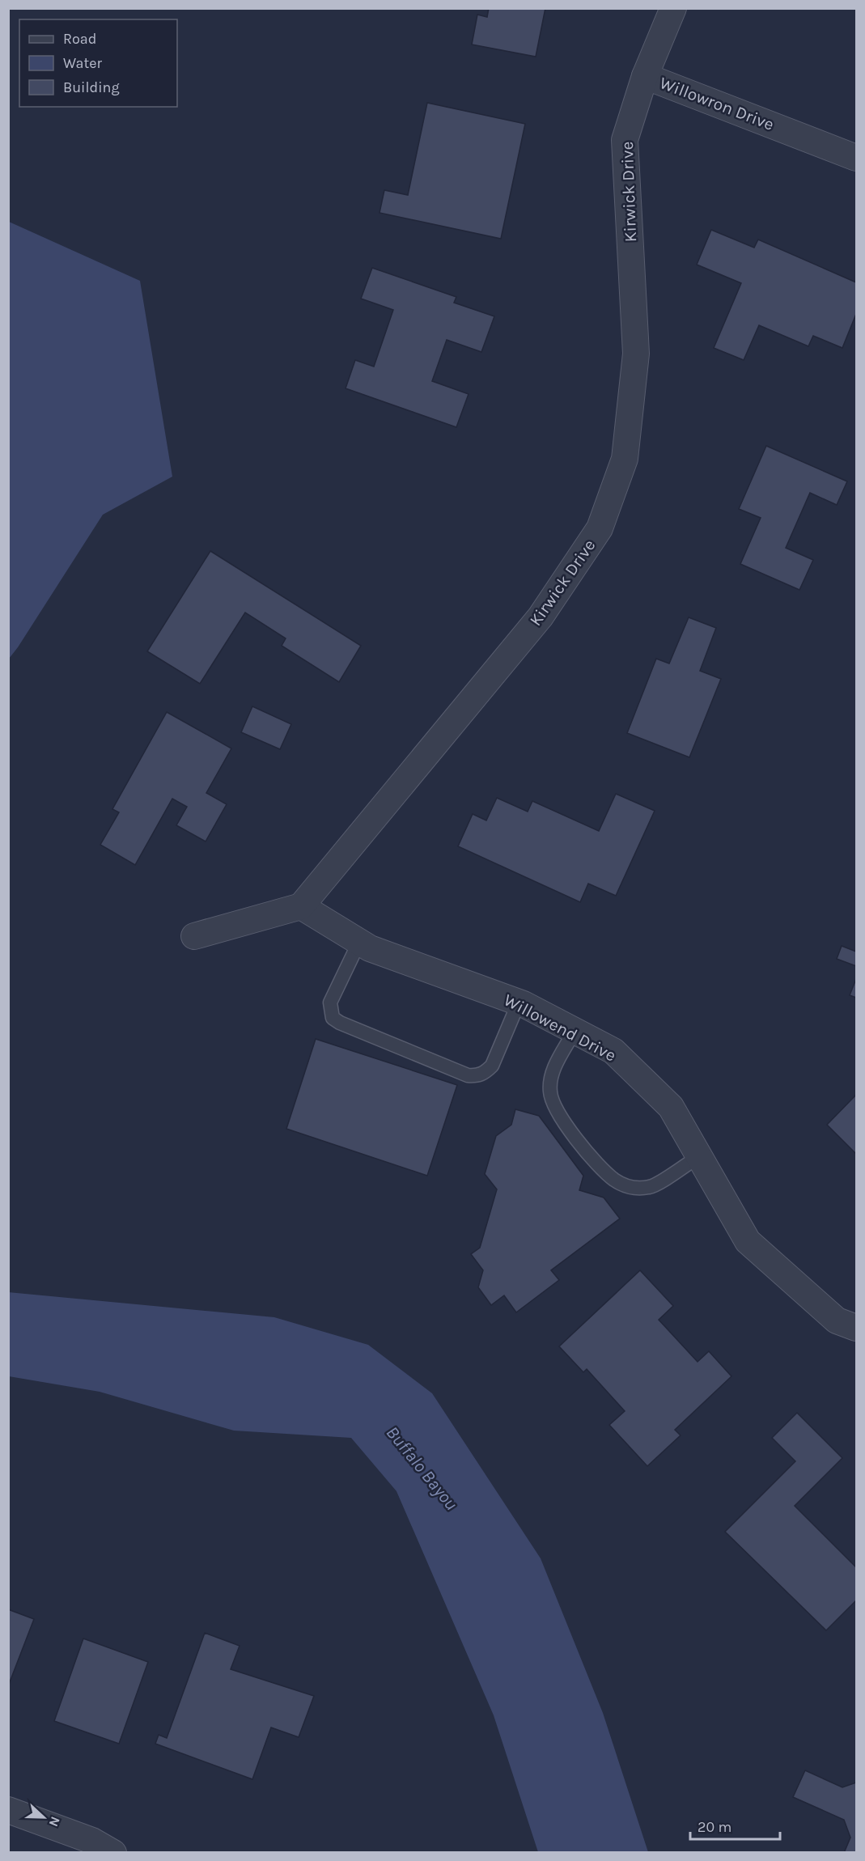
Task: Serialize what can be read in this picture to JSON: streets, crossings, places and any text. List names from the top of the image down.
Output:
{
  "streets": {
    "street": ["Willowron Drive", "Kirwick Drive", "Willowend Drive"]
  },
  "crossings": [
    ["Willowron Drive", "Kirwick Drive"],
    ["Kirwick Drive", "Willowend Drive"]
  ],
  "water": ["Buffalo Bayou"],
  "legend": ["Road", "Water", "Building"],
  "scale_bar": "20 m",
  "north": "right"
}
